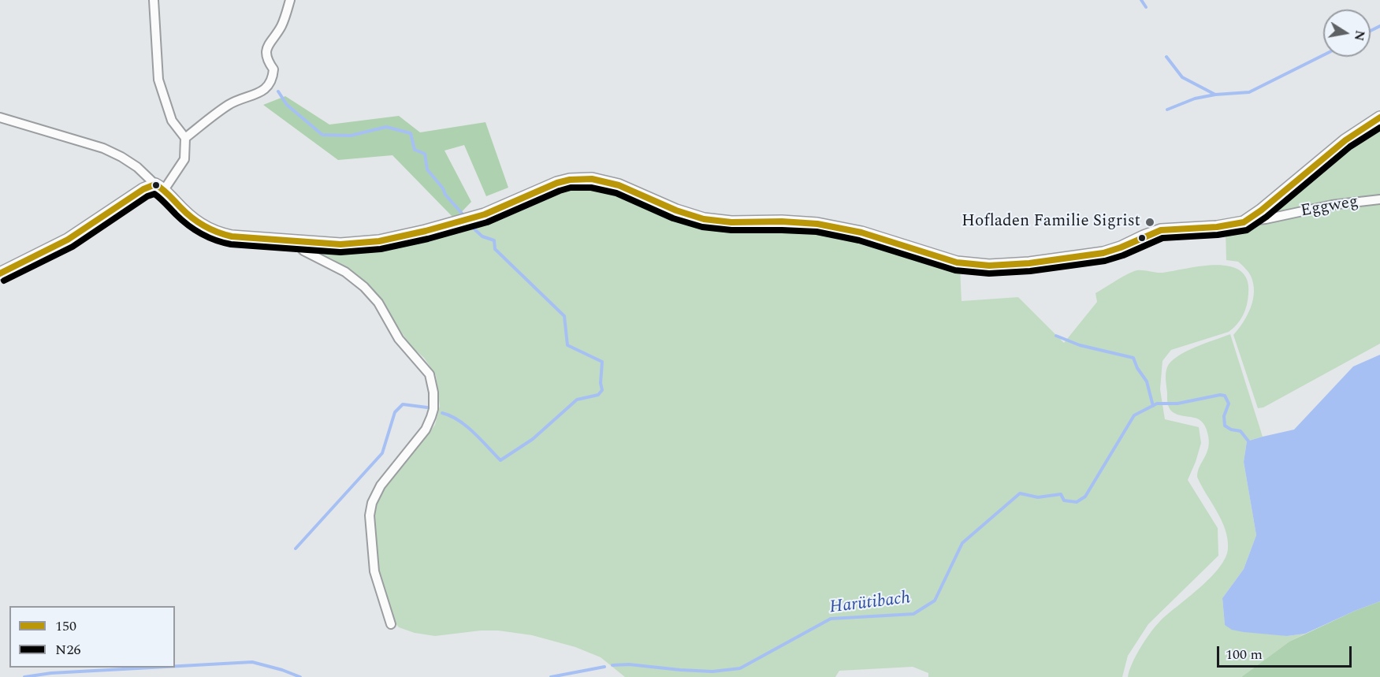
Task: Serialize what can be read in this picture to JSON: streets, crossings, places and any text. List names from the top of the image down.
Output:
{
  "streets": {
    "street": ["Eggweg"]
  },
  "water": ["Harütibach"],
  "places": ["Hofladen Familie Sigrist"],
  "lines": ["transit line 150", "transit line N26"],
  "legend": ["150", "N26"],
  "scale_bar": "100 m",
  "north": "right"
}
